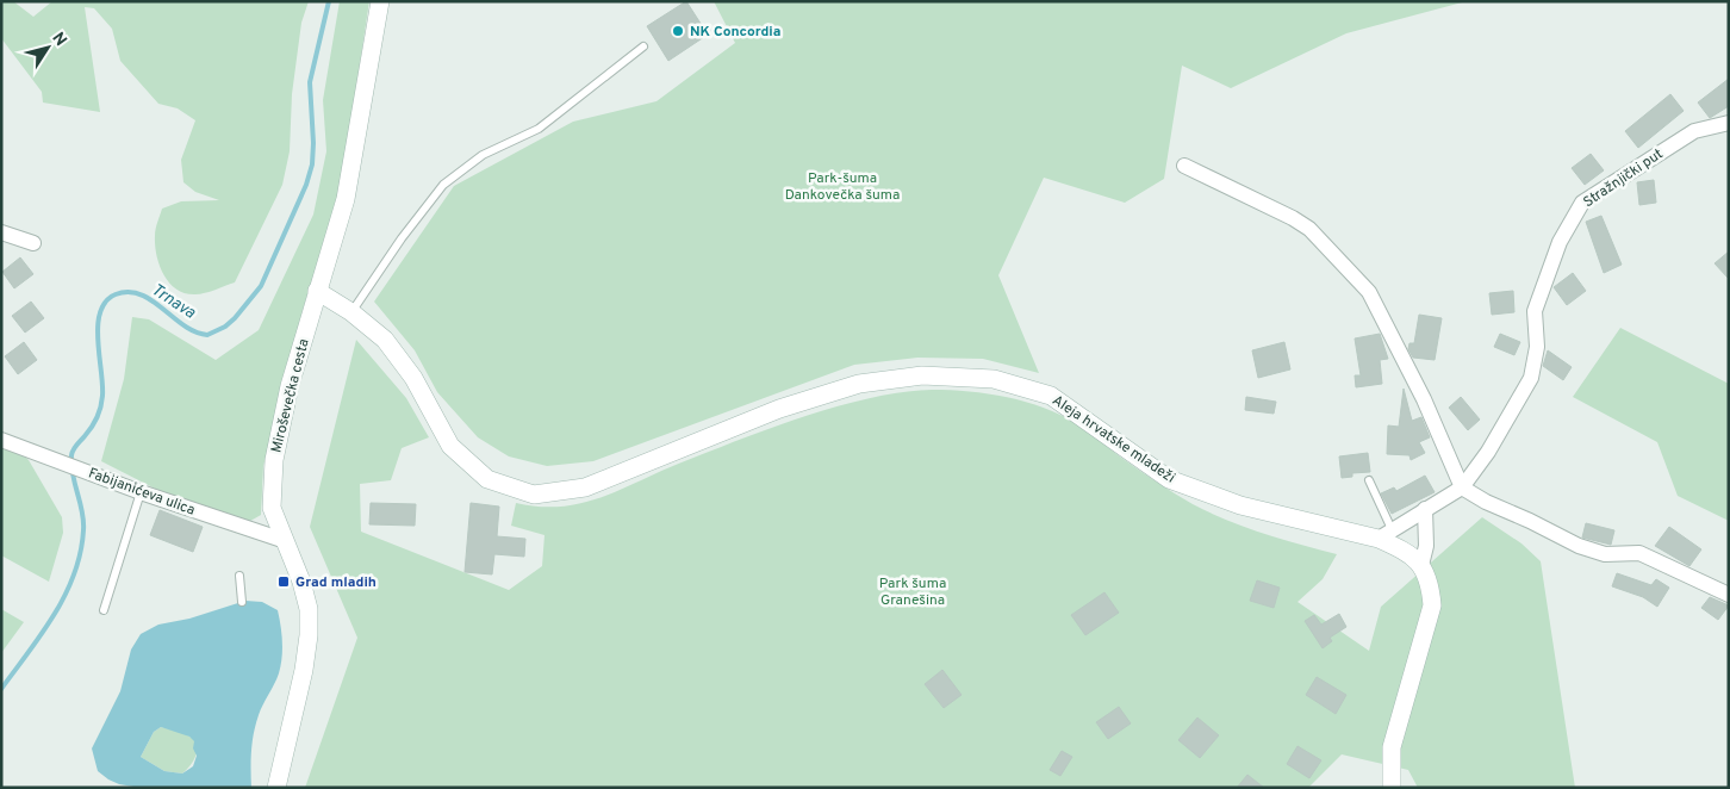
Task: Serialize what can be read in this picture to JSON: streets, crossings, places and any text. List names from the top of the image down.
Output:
{
  "streets": {
    "street": [
      "Stražnjički put",
      "Miroševečka cesta",
      "Aleja hrvatske mladeži",
      "Fabijanićeva ulica"
    ]
  },
  "crossings": [
    ["Stražnjički put", "Aleja hrvatske mladeži"],
    ["Miroševečka cesta", "Aleja hrvatske mladeži"],
    ["Miroševečka cesta", "Fabijanićeva ulica"]
  ],
  "water": ["Trnava"],
  "parks": ["Park-šuma Dankovečka šuma", "Park šuma Granešina"],
  "places": {
    "other": ["NK Concordia"],
    "transit": ["Grad mladih"]
  },
  "north": "top right"
}
